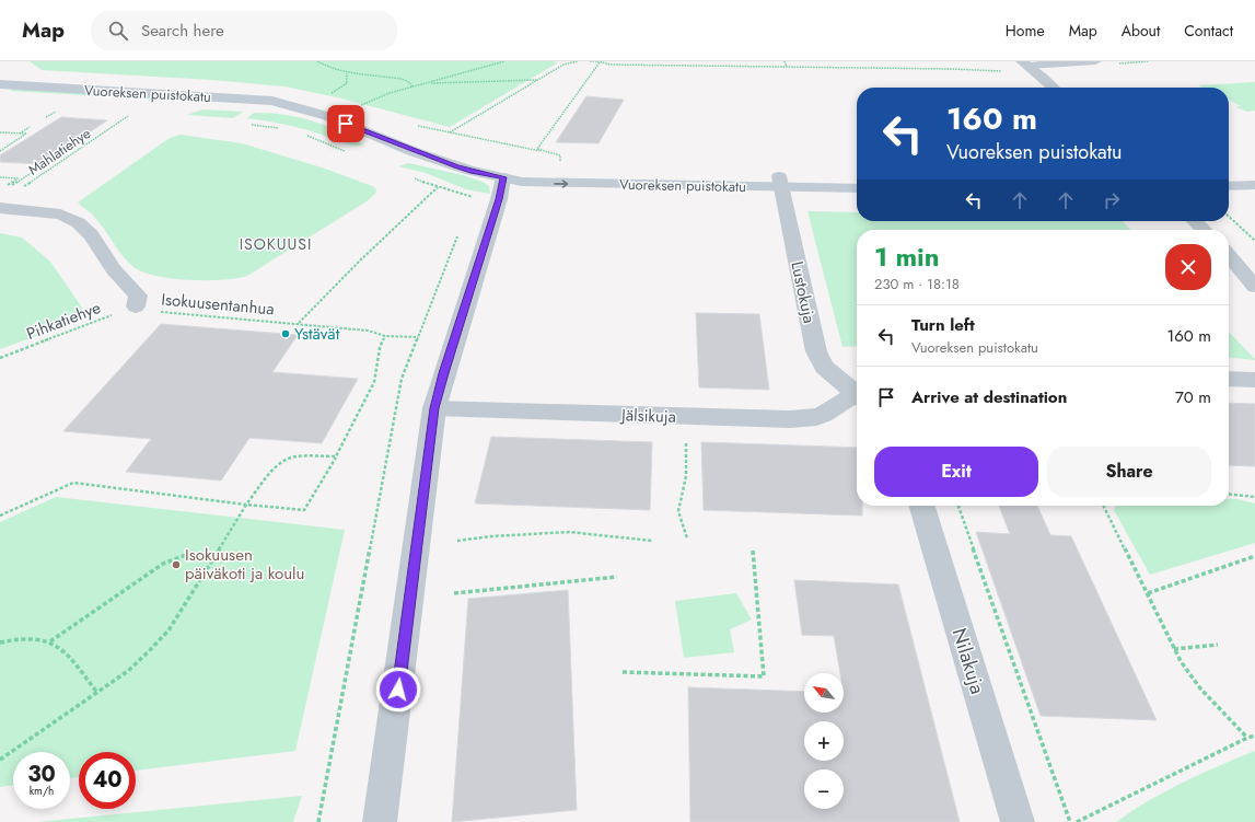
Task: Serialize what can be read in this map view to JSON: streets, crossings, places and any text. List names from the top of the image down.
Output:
{
  "streets": {
    "main road": ["Vuoreksen puistokatu"],
    "street": ["Lustokuja", "Jälsikuja", "Nilakuja"],
    "path": ["Mahlatiehye", "Isokuusentanhua", "Pihkatiehye"]
  },
  "crossings": [
    ["Vuoreksen puistokatu", "Lustokuja"],
    ["Isokuusentanhua", "Pihkatiehye"]
  ],
  "districts": ["ISOKUUSI"],
  "places": ["Ystävät", "Isokuusen päiväkoti ja koulu"],
  "north": "top left",
  "page": {
    "header": "Map",
    "search": "Search here",
    "nav": [
      "Home",
      "Map",
      "About",
      "Contact"
    ],
    "turn": ["160 m", "Vuoreksen puistokatu"],
    "heading": ["1 min", "230 m · 18:18"],
    "list": [
      {
        "name": "Turn left",
        "note": "Vuoreksen puistokatu",
        "value": "160 m"
      },
      {
        "name": "Arrive at destination",
        "value": "70 m"
      }
    ],
    "buttons": ["Exit", "Share"],
    "map_buttons": ["+", "−"],
    "speed": "30 km/h",
    "limit": "40"
  }
}
